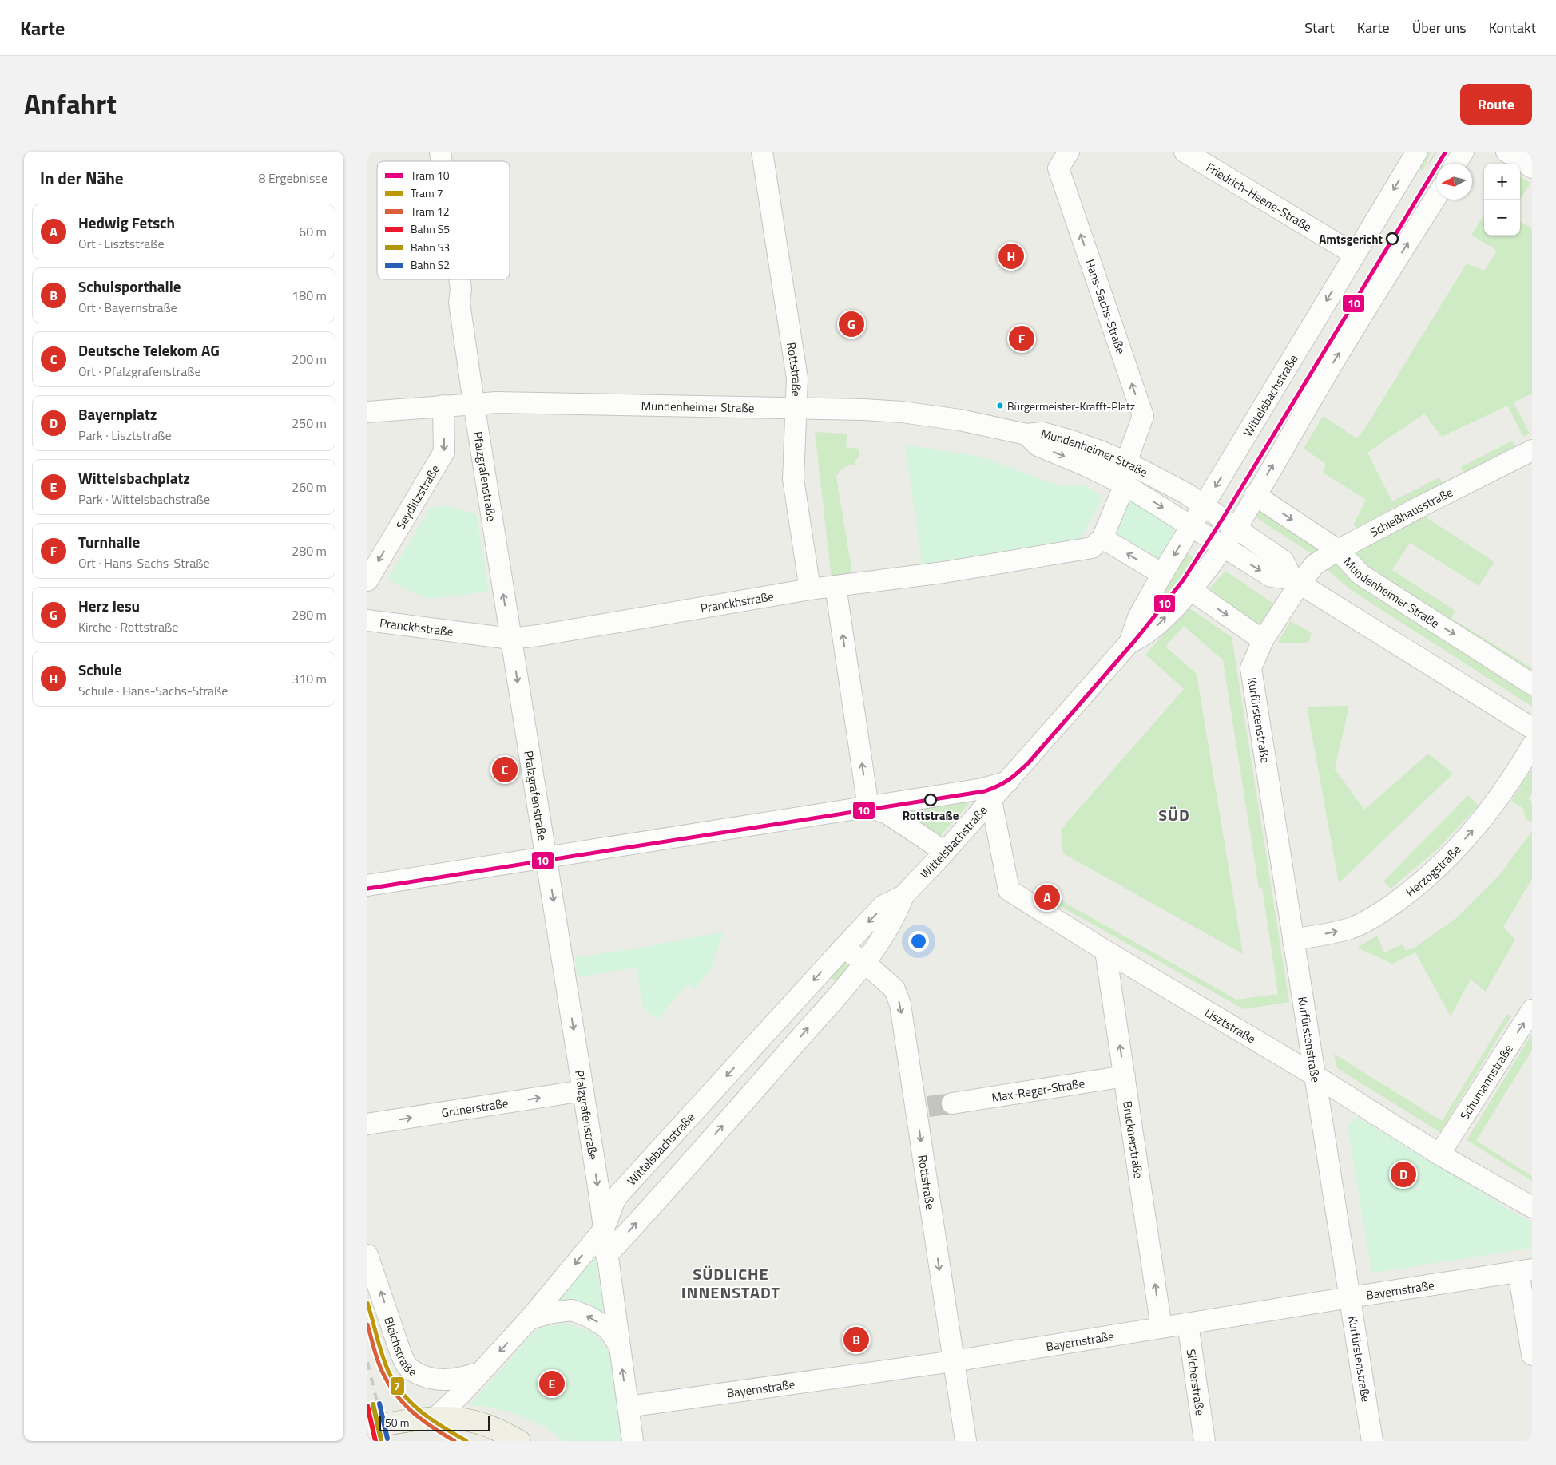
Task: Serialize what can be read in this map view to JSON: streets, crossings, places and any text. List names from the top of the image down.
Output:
{
  "streets": {
    "street": [
      "Friedrich-Heene-Straße",
      "Hans-Sachs-Straße",
      "Rottstraße",
      "Wittelsbachstraße",
      "Mundenheimer Straße",
      "Pfalzgrafenstraße",
      "Seydlitzstraße",
      "Schießhausstraße",
      "Pranckhstraße",
      "Kurfürstenstraße",
      "Herzogstraße",
      "Lisztstraße",
      "Schumannstraße",
      "Max-Reger-Straße",
      "Grünerstraße",
      "Brucknerstraße",
      "Bayernstraße",
      "Bleichstraße",
      "Silcherstraße"
    ]
  },
  "crossings": [
    ["Friedrich-Heene-Straße", "Wittelsbachstraße"],
    ["Hans-Sachs-Straße", "Mundenheimer Straße"],
    ["Rottstraße", "Wittelsbachstraße"],
    ["Rottstraße", "Mundenheimer Straße"],
    ["Rottstraße", "Pranckhstraße"],
    ["Rottstraße", "Bayernstraße"],
    ["Wittelsbachstraße", "Mundenheimer Straße"],
    ["Wittelsbachstraße", "Pfalzgrafenstraße"],
    ["Wittelsbachstraße", "Lisztstraße"],
    ["Wittelsbachstraße", "Bleichstraße"],
    ["Mundenheimer Straße", "Pfalzgrafenstraße"],
    ["Mundenheimer Straße", "Seydlitzstraße"],
    ["Mundenheimer Straße", "Schießhausstraße"],
    ["Pfalzgrafenstraße", "Pranckhstraße"],
    ["Pfalzgrafenstraße", "Grünerstraße"],
    ["Pfalzgrafenstraße", "Bayernstraße"],
    ["Kurfürstenstraße", "Herzogstraße"],
    ["Kurfürstenstraße", "Lisztstraße"],
    ["Kurfürstenstraße", "Bayernstraße"],
    ["Lisztstraße", "Schumannstraße"],
    ["Lisztstraße", "Brucknerstraße"],
    ["Max-Reger-Straße", "Brucknerstraße"],
    ["Brucknerstraße", "Bayernstraße"],
    ["Bayernstraße", "Silcherstraße"]
  ],
  "one_way": [
    "Hans-Sachs-Straße",
    "Rottstraße",
    "Seydlitzstraße",
    "Herzogstraße",
    "Schumannstraße",
    "Grünerstraße",
    "Brucknerstraße",
    "Bleichstraße"
  ],
  "districts": ["SÜD", "SÜDLICHE INNENSTADT"],
  "places": ["Amtsgericht", "Bürgermeister-Krafft-Platz", "Rottstraße"],
  "lines": [
    "tram line 10",
    "tram line 7",
    "tram line 12",
    "rail line S2",
    "rail line S3",
    "rail line S5"
  ],
  "legend": [
    "Tram 10",
    "Tram 7",
    "Tram 12",
    "Bahn S5",
    "Bahn S3",
    "Bahn S2"
  ],
  "scale_bar": "50 m",
  "north": "left",
  "page": {
    "header": "Karte",
    "nav": [
      "Start",
      "Karte",
      "Über uns",
      "Kontakt"
    ],
    "title": "Anfahrt",
    "buttons": "Route",
    "heading": ["In der Nähe", "8 Ergebnisse"],
    "map_buttons": ["+", "−"],
    "list": [
      {
        "mark": "A",
        "name": "Hedwig Fetsch",
        "note": "Ort · Lisztstraße",
        "value": "60 m"
      },
      {
        "mark": "B",
        "name": "Schulsporthalle",
        "note": "Ort · Bayernstraße",
        "value": "180 m"
      },
      {
        "mark": "C",
        "name": "Deutsche Telekom AG",
        "note": "Ort · Pfalzgrafenstraße",
        "value": "200 m"
      },
      {
        "mark": "D",
        "name": "Bayernplatz",
        "note": "Park · Lisztstraße",
        "value": "250 m"
      },
      {
        "mark": "E",
        "name": "Wittelsbachplatz",
        "note": "Park · Wittelsbachstraße",
        "value": "260 m"
      },
      {
        "mark": "F",
        "name": "Turnhalle",
        "note": "Ort · Hans-Sachs-Straße",
        "value": "280 m"
      },
      {
        "mark": "G",
        "name": "Herz Jesu",
        "note": "Kirche · Rottstraße",
        "value": "280 m"
      },
      {
        "mark": "H",
        "name": "Schule",
        "note": "Schule · Hans-Sachs-Straße",
        "value": "310 m"
      }
    ],
    "pins": [
      "H",
      "G",
      "F",
      "C",
      "A",
      "D",
      "B",
      "E"
    ],
    "scale": "50 m"
  }
}
